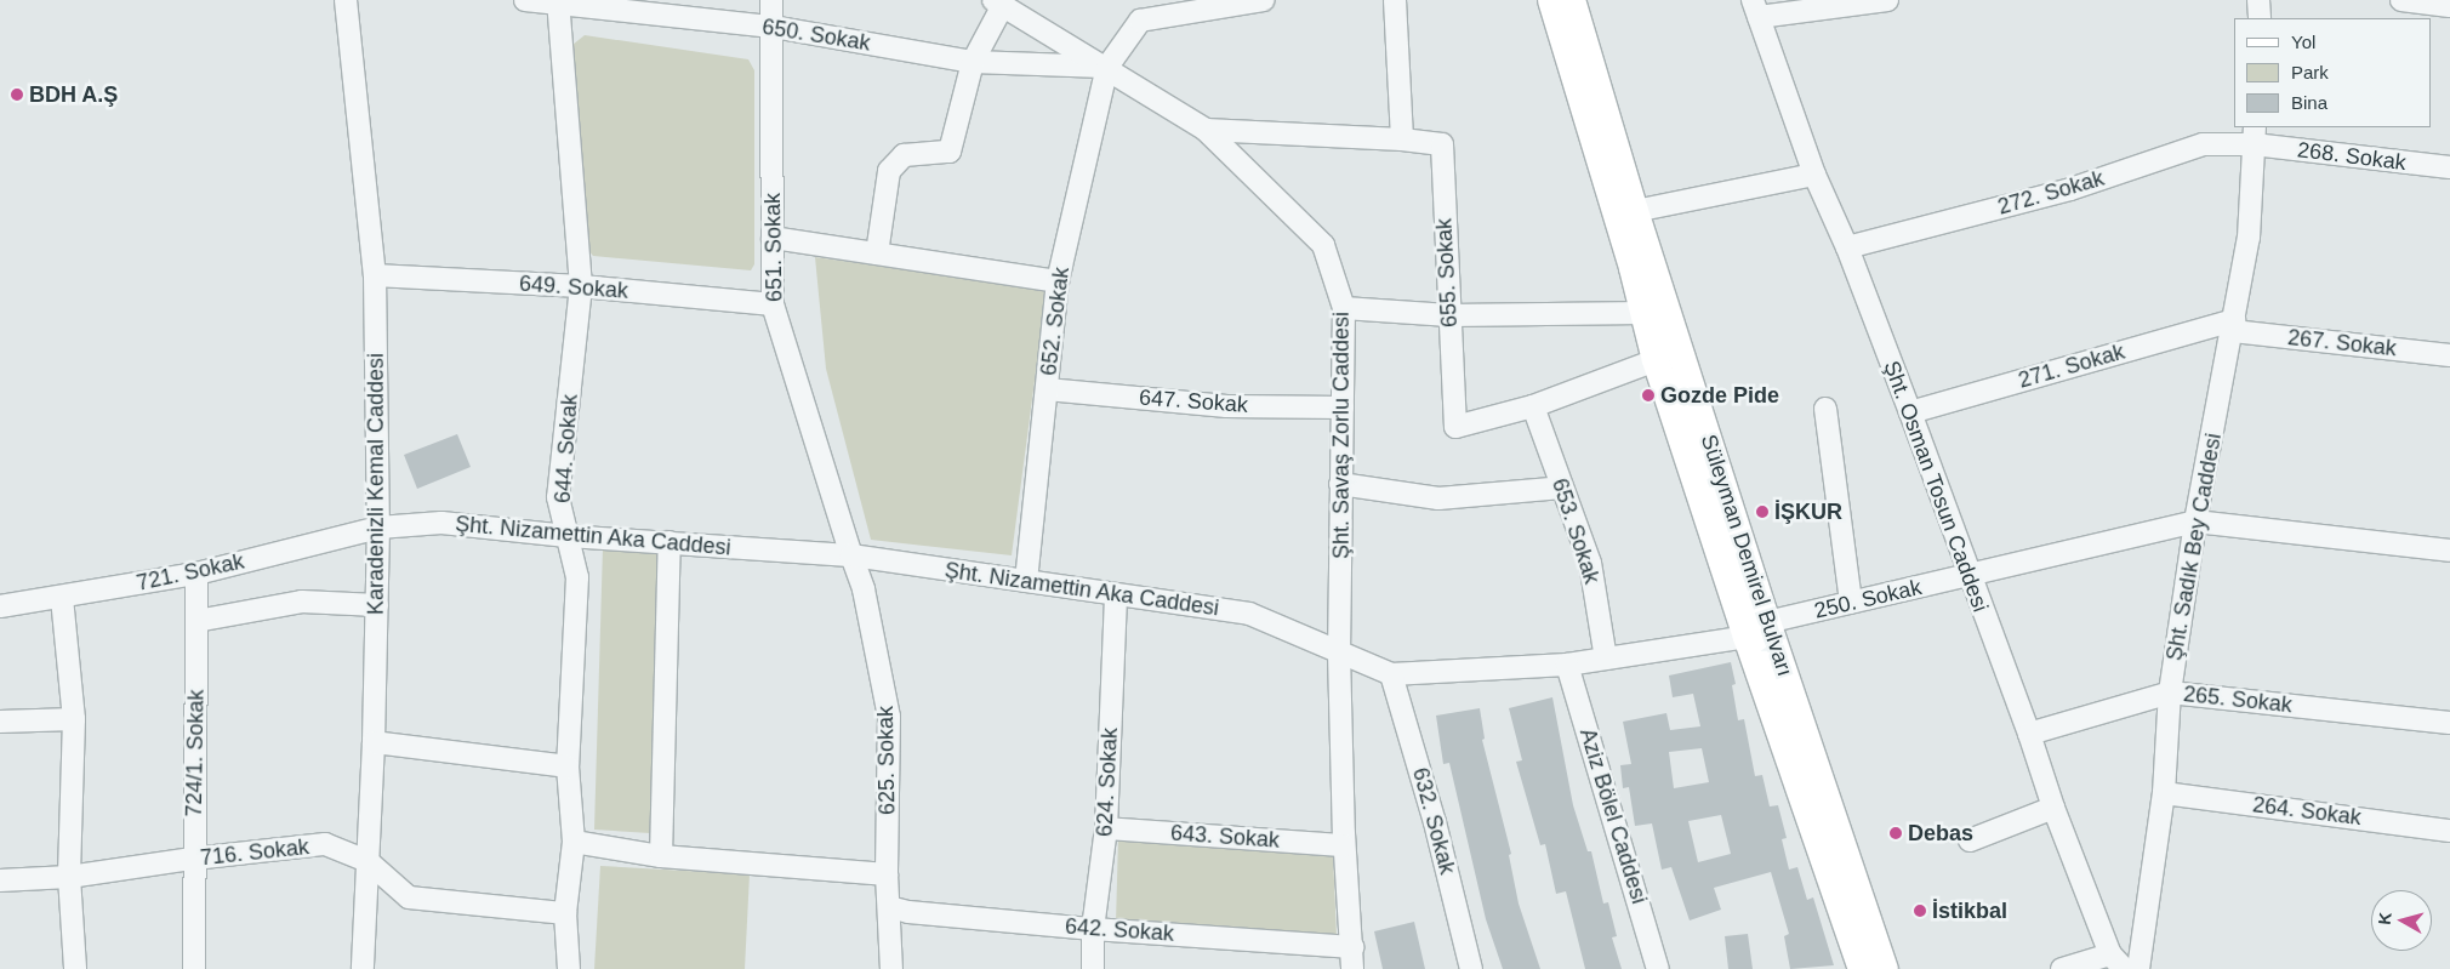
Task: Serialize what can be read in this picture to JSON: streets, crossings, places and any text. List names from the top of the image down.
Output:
{
  "streets": {
    "main road": ["Süleyman Demirel Bulvarı"],
    "street": [
      "650. Sokak",
      "268. Sokak",
      "272. Sokak",
      "651. Sokak",
      "655. Sokak",
      "649. Sokak",
      "652. Sokak",
      "267. Sokak",
      "271. Sokak",
      "647. Sokak",
      "Şht. Savaş Zorlu Caddesi",
      "644. Sokak",
      "Karadenizli Kemal Caddesi",
      "Şht. Osman Tosun Caddesi",
      "653. Sokak",
      "Şht. Nizamettin Aka Caddesi",
      "Şht. Sadık Bey Caddesi",
      "721. Sokak",
      "250. Sokak",
      "265. Sokak",
      "724/1. Sokak",
      "625. Sokak",
      "624. Sokak",
      "264. Sokak",
      "Aziz Bölel Caddesi",
      "632. Sokak",
      "643. Sokak",
      "716. Sokak",
      "642. Sokak"
    ]
  },
  "crossings": [
    ["650. Sokak", "651. Sokak"],
    ["650. Sokak", "652. Sokak"],
    ["650. Sokak", "Şht. Savaş Zorlu Caddesi"],
    ["650. Sokak", "644. Sokak"],
    ["268. Sokak", "272. Sokak"],
    ["268. Sokak", "Şht. Sadık Bey Caddesi"],
    ["272. Sokak", "Şht. Osman Tosun Caddesi"],
    ["272. Sokak", "Şht. Sadık Bey Caddesi"],
    ["651. Sokak", "649. Sokak"],
    ["651. Sokak", "Şht. Nizamettin Aka Caddesi"],
    ["651. Sokak", "625. Sokak"],
    ["655. Sokak", "Şht. Savaş Zorlu Caddesi"],
    ["655. Sokak", "653. Sokak"],
    ["655. Sokak", "Süleyman Demirel Bulvarı"],
    ["649. Sokak", "644. Sokak"],
    ["649. Sokak", "Karadenizli Kemal Caddesi"],
    ["652. Sokak", "647. Sokak"],
    ["652. Sokak", "Şht. Savaş Zorlu Caddesi"],
    ["652. Sokak", "Şht. Nizamettin Aka Caddesi"],
    ["267. Sokak", "271. Sokak"],
    ["267. Sokak", "Şht. Sadık Bey Caddesi"],
    ["271. Sokak", "Şht. Osman Tosun Caddesi"],
    ["271. Sokak", "Şht. Sadık Bey Caddesi"],
    ["647. Sokak", "Şht. Savaş Zorlu Caddesi"],
    ["Şht. Savaş Zorlu Caddesi", "Şht. Nizamettin Aka Caddesi"],
    ["Şht. Savaş Zorlu Caddesi", "643. Sokak"],
    ["Şht. Savaş Zorlu Caddesi", "642. Sokak"],
    ["644. Sokak", "Şht. Nizamettin Aka Caddesi"],
    ["644. Sokak", "716. Sokak"],
    ["Karadenizli Kemal Caddesi", "Şht. Nizamettin Aka Caddesi"],
    ["Karadenizli Kemal Caddesi", "721. Sokak"],
    ["Karadenizli Kemal Caddesi", "716. Sokak"],
    ["Şht. Osman Tosun Caddesi", "250. Sokak"],
    ["Şht. Osman Tosun Caddesi", "265. Sokak"],
    ["653. Sokak", "Şht. Nizamettin Aka Caddesi"],
    ["Şht. Nizamettin Aka Caddesi", "Süleyman Demirel Bulvarı"],
    ["Şht. Nizamettin Aka Caddesi", "721. Sokak"],
    ["Şht. Nizamettin Aka Caddesi", "250. Sokak"],
    ["Şht. Nizamettin Aka Caddesi", "625. Sokak"],
    ["Şht. Nizamettin Aka Caddesi", "624. Sokak"],
    ["Şht. Nizamettin Aka Caddesi", "Aziz Bölel Caddesi"],
    ["Şht. Nizamettin Aka Caddesi", "632. Sokak"],
    ["Şht. Sadık Bey Caddesi", "250. Sokak"],
    ["Şht. Sadık Bey Caddesi", "265. Sokak"],
    ["Şht. Sadık Bey Caddesi", "264. Sokak"],
    ["Süleyman Demirel Bulvarı", "250. Sokak"],
    ["721. Sokak", "724/1. Sokak"],
    ["724/1. Sokak", "716. Sokak"],
    ["625. Sokak", "642. Sokak"],
    ["624. Sokak", "643. Sokak"],
    ["624. Sokak", "642. Sokak"]
  ],
  "places": [
    "BDH A.Ş",
    "Gozde Pide",
    "İŞKUR",
    "Debas",
    "İstikbal"
  ],
  "legend": ["Yol", "Park", "Bina"],
  "north": "left"
}
